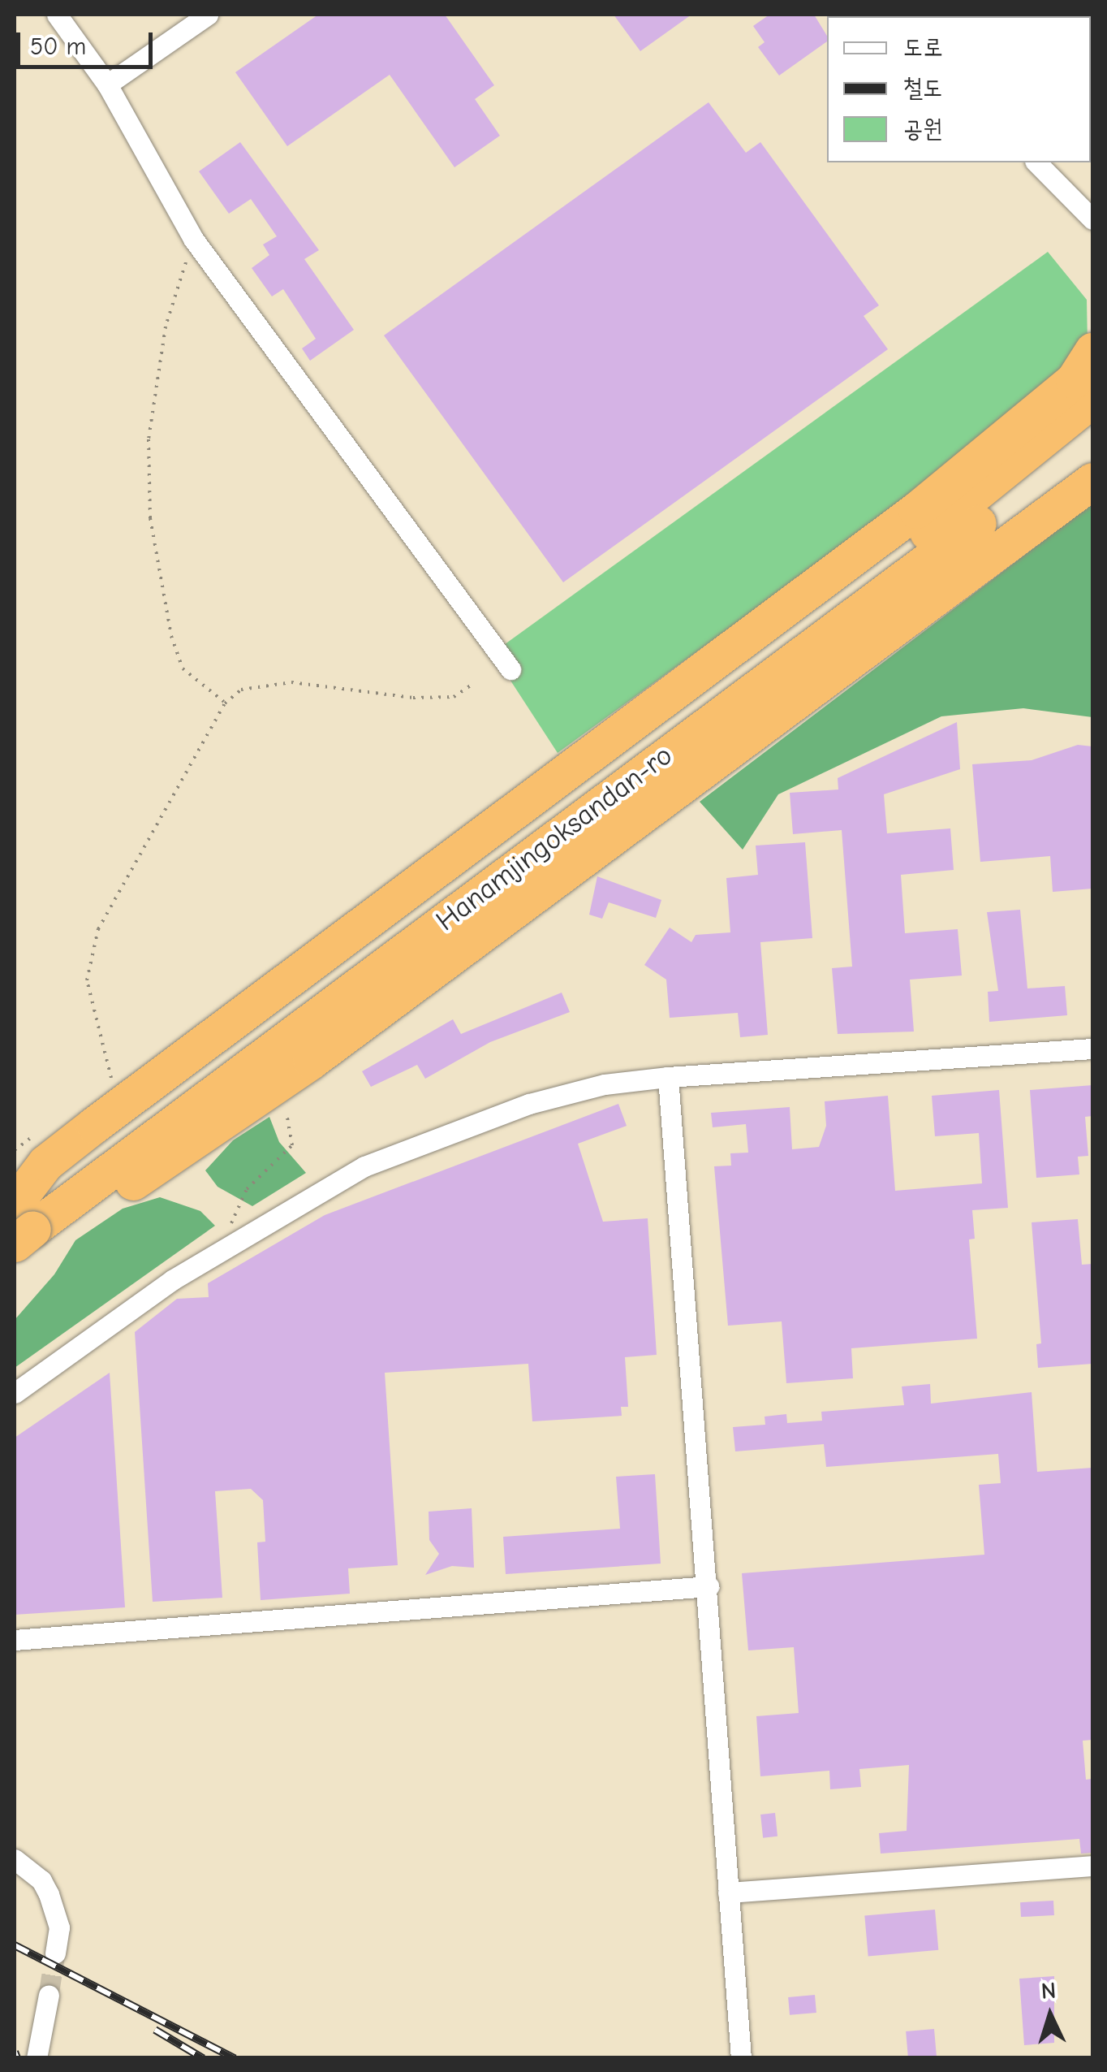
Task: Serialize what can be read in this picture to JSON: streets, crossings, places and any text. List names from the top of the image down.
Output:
{
  "streets": {
    "highway": ["Hanamjingoksandan-ro"]
  },
  "legend": ["도로", "철도", "공원"],
  "scale_bar": "50 m",
  "north": "top"
}
